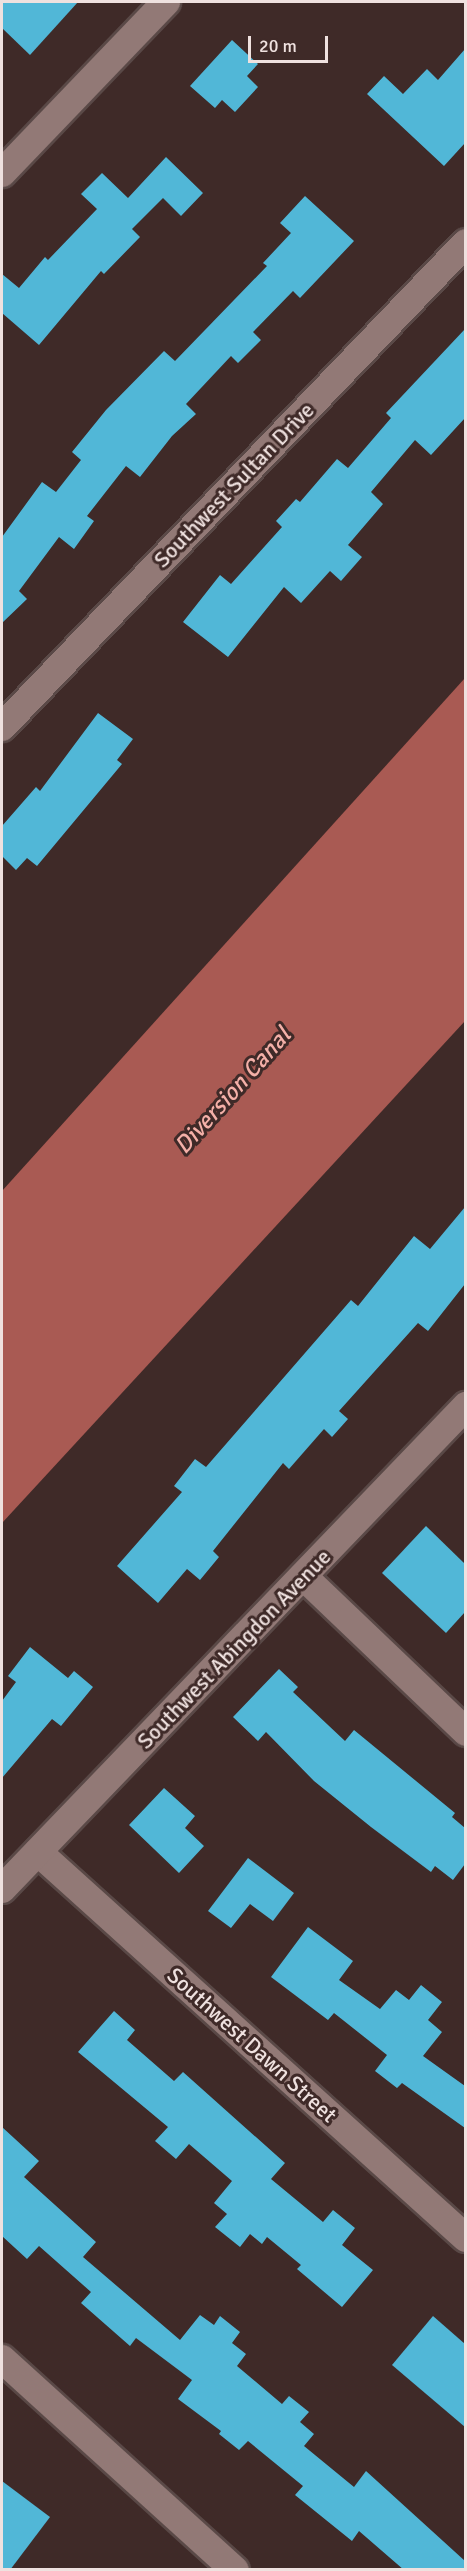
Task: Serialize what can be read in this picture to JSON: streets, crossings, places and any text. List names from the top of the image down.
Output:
{
  "streets": {
    "street": ["Southwest Sultan Drive", "Southwest Abingdon Avenue", "Southwest Dawn Street"]
  },
  "crossings": [
    ["Southwest Abingdon Avenue", "Southwest Dawn Street"]
  ],
  "water": ["Diversion Canal"],
  "scale_bar": "20 m"
}
